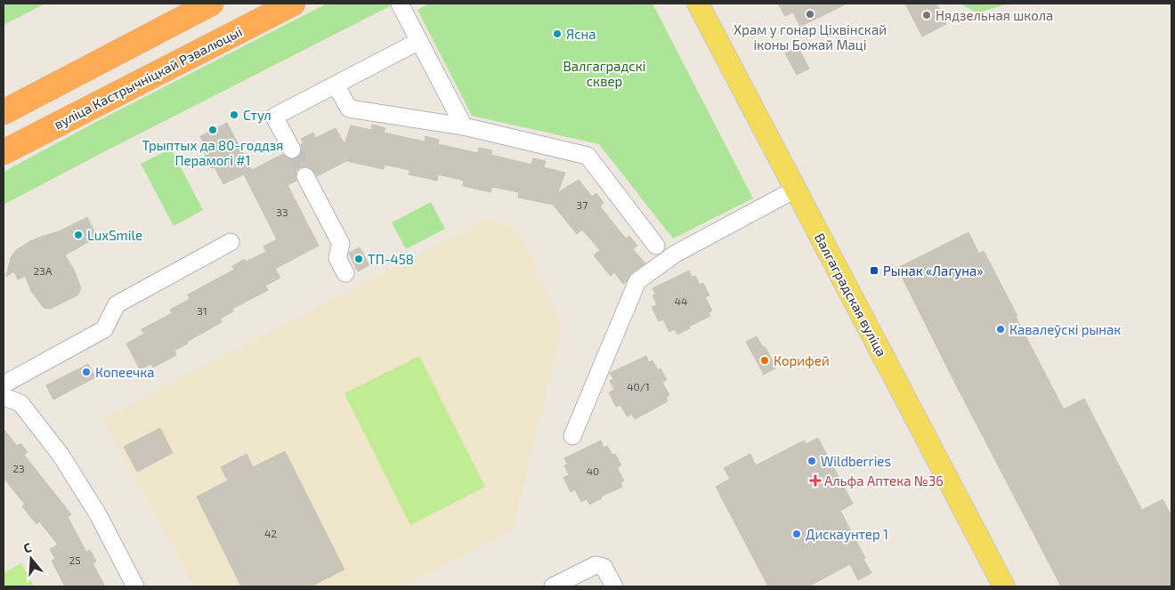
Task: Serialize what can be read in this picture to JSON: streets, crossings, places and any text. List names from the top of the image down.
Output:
{
  "streets": {
    "highway": ["вуліца Кастрычніцкай Рэвалюцыі"],
    "main road": ["Валгаградская вуліца"]
  },
  "parks": ["Валгаградскі сквер"],
  "places": {
    "other": [
      "Храм у гонар Ціхвінскай іконы Божай Маці",
      "Нядзельная школа",
      "Ясна",
      "Стул",
      "Трыптых да 80-годдзя Перамогі #1",
      "LuxSmile",
      "ТП-458",
      "Кавалеўскі рынак",
      "Корифей",
      "Копеечка",
      "Wildberries",
      "Дискаунтер 1"
    ],
    "transit": ["Рынак «Лагуна»"],
    "health": ["Альфа Аптека №36"]
  },
  "house_numbers": [
    "37",
    "33",
    "23А",
    "44",
    "31",
    "40/1",
    "23",
    "40",
    "42",
    "25"
  ],
  "north": "top"
}
